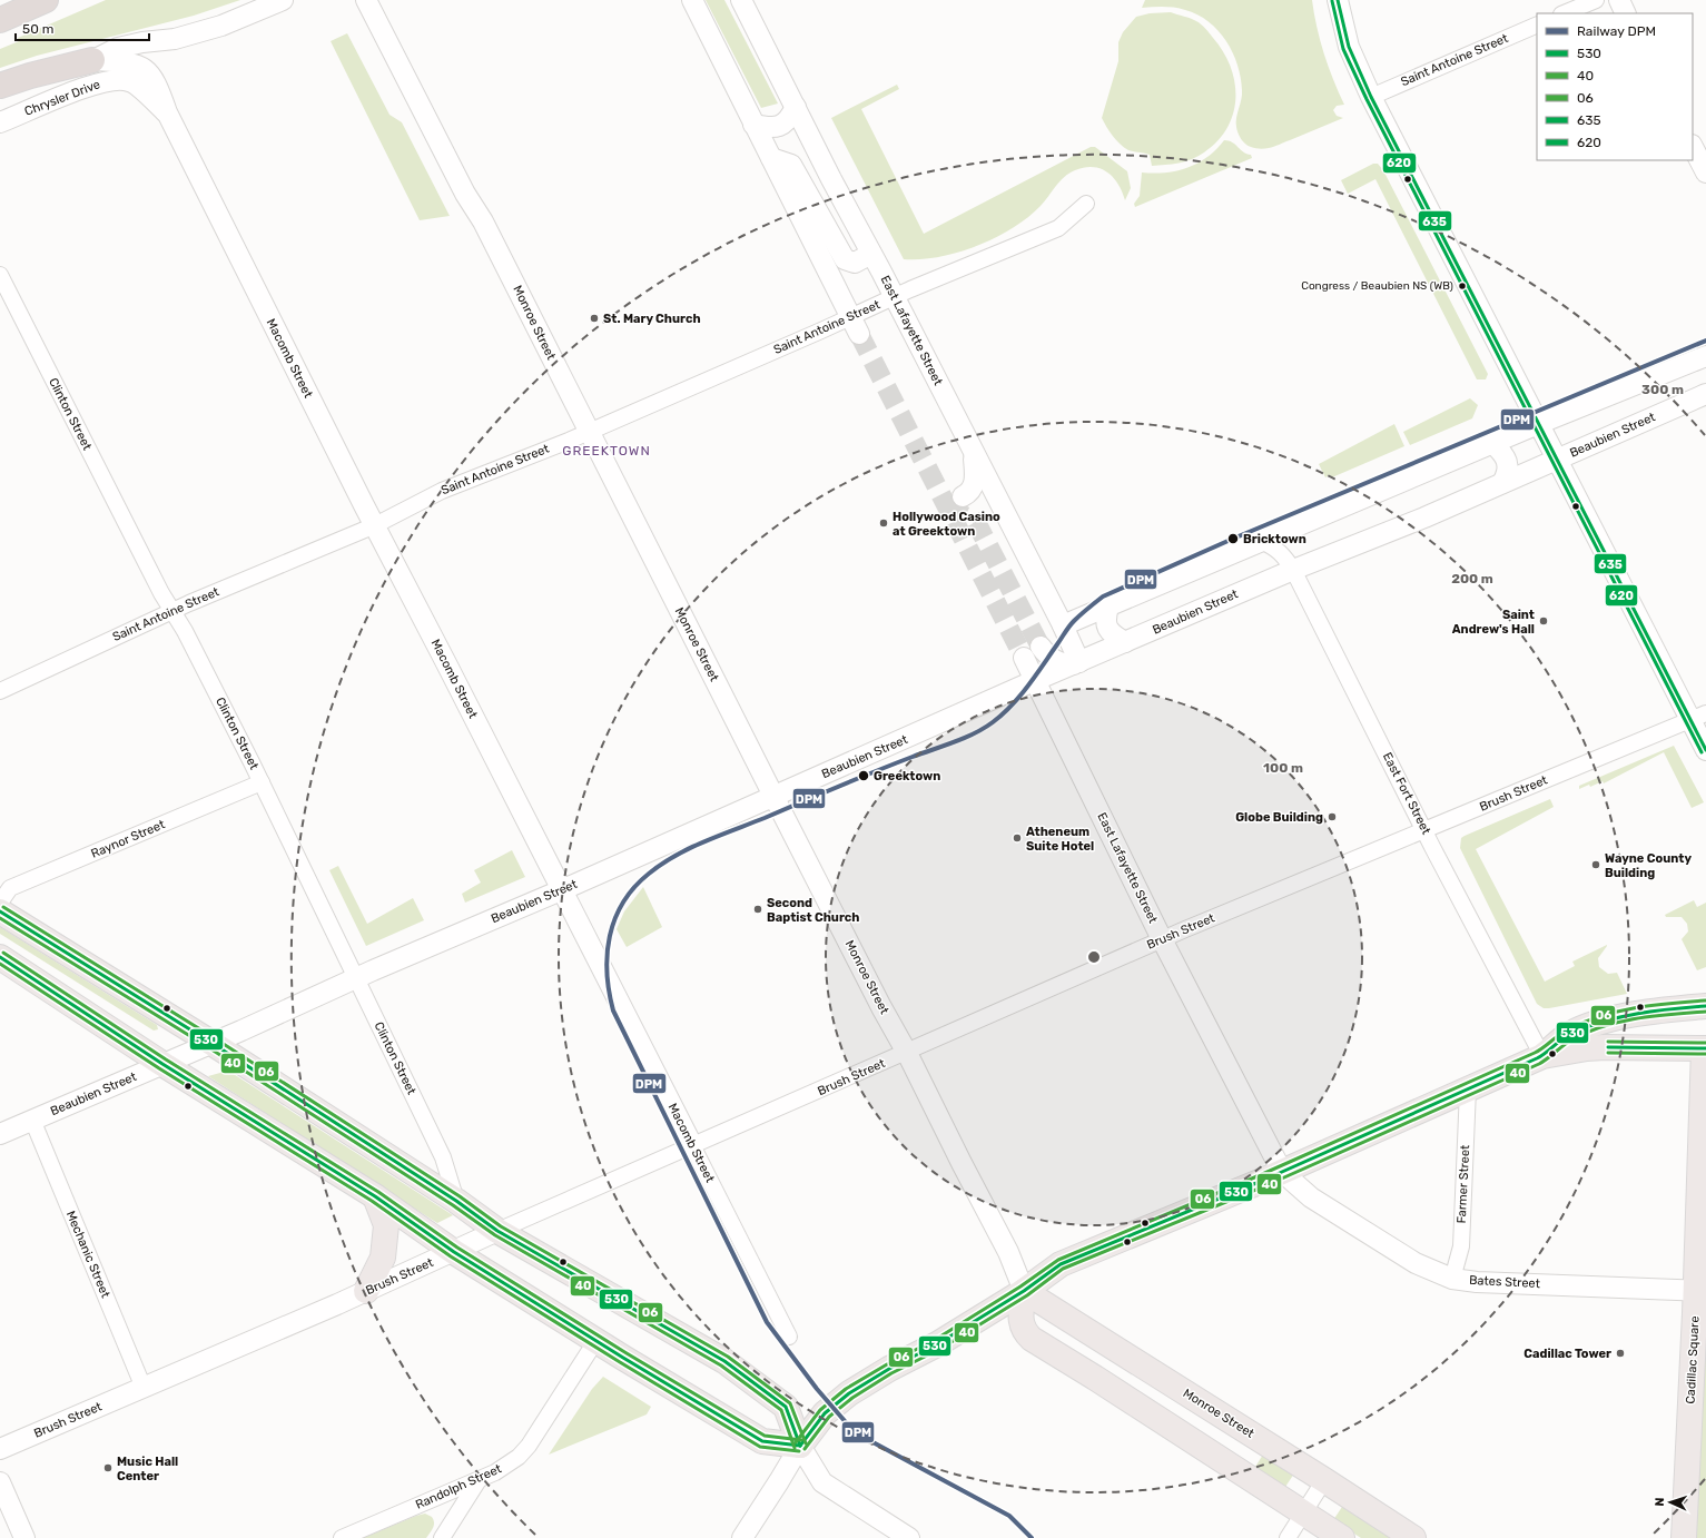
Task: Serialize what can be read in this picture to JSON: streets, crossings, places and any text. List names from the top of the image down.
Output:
{
  "streets": {
    "main road": ["Monroe Street", "Cadillac Square"],
    "street": [
      "Saint Antoine Street",
      "Chrysler Drive",
      "East Lafayette Street",
      "Macomb Street",
      "Clinton Street",
      "Beaubien Street",
      "East Fort Street",
      "Brush Street",
      "Raynor Street",
      "Farmer Street",
      "Mechanic Street",
      "Bates Street",
      "Randolph Street"
    ]
  },
  "crossings": [
    ["Saint Antoine Street", "Monroe Street"],
    ["Saint Antoine Street", "East Lafayette Street"],
    ["Saint Antoine Street", "Macomb Street"],
    ["Saint Antoine Street", "Clinton Street"],
    ["Chrysler Drive", "Macomb Street"],
    ["Monroe Street", "Beaubien Street"],
    ["Monroe Street", "Brush Street"],
    ["East Lafayette Street", "Beaubien Street"],
    ["East Lafayette Street", "Brush Street"],
    ["East Lafayette Street", "Bates Street"],
    ["Macomb Street", "Beaubien Street"],
    ["Macomb Street", "Brush Street"],
    ["Clinton Street", "Beaubien Street"],
    ["Clinton Street", "Raynor Street"],
    ["Beaubien Street", "East Fort Street"],
    ["Beaubien Street", "Mechanic Street"],
    ["East Fort Street", "Brush Street"],
    ["Brush Street", "Mechanic Street"],
    ["Farmer Street", "Bates Street"],
    ["Bates Street", "Cadillac Square"]
  ],
  "districts": ["GREEKTOWN"],
  "places": [
    "Congress / Beaubien NS (WB)",
    "St. Mary Church",
    "Hollywood Casino at Greektown",
    "Bricktown",
    "Saint Andrew's Hall",
    "Greektown",
    "Globe Building",
    "Atheneum Suite Hotel",
    "Wayne County Building",
    "Second Baptist Church",
    "Cadillac Tower",
    "Music Hall Center"
  ],
  "lines": [
    "transit line 635",
    "transit line 620",
    "rail line DPM",
    "transit line 06",
    "transit line 530",
    "transit line 40"
  ],
  "legend": [
    "Railway DPM",
    "530",
    "40",
    "06",
    "635",
    "620"
  ],
  "scale_bar": "50 m",
  "north": "left",
  "rings": ["300 m", "200 m", "100 m"]
}
